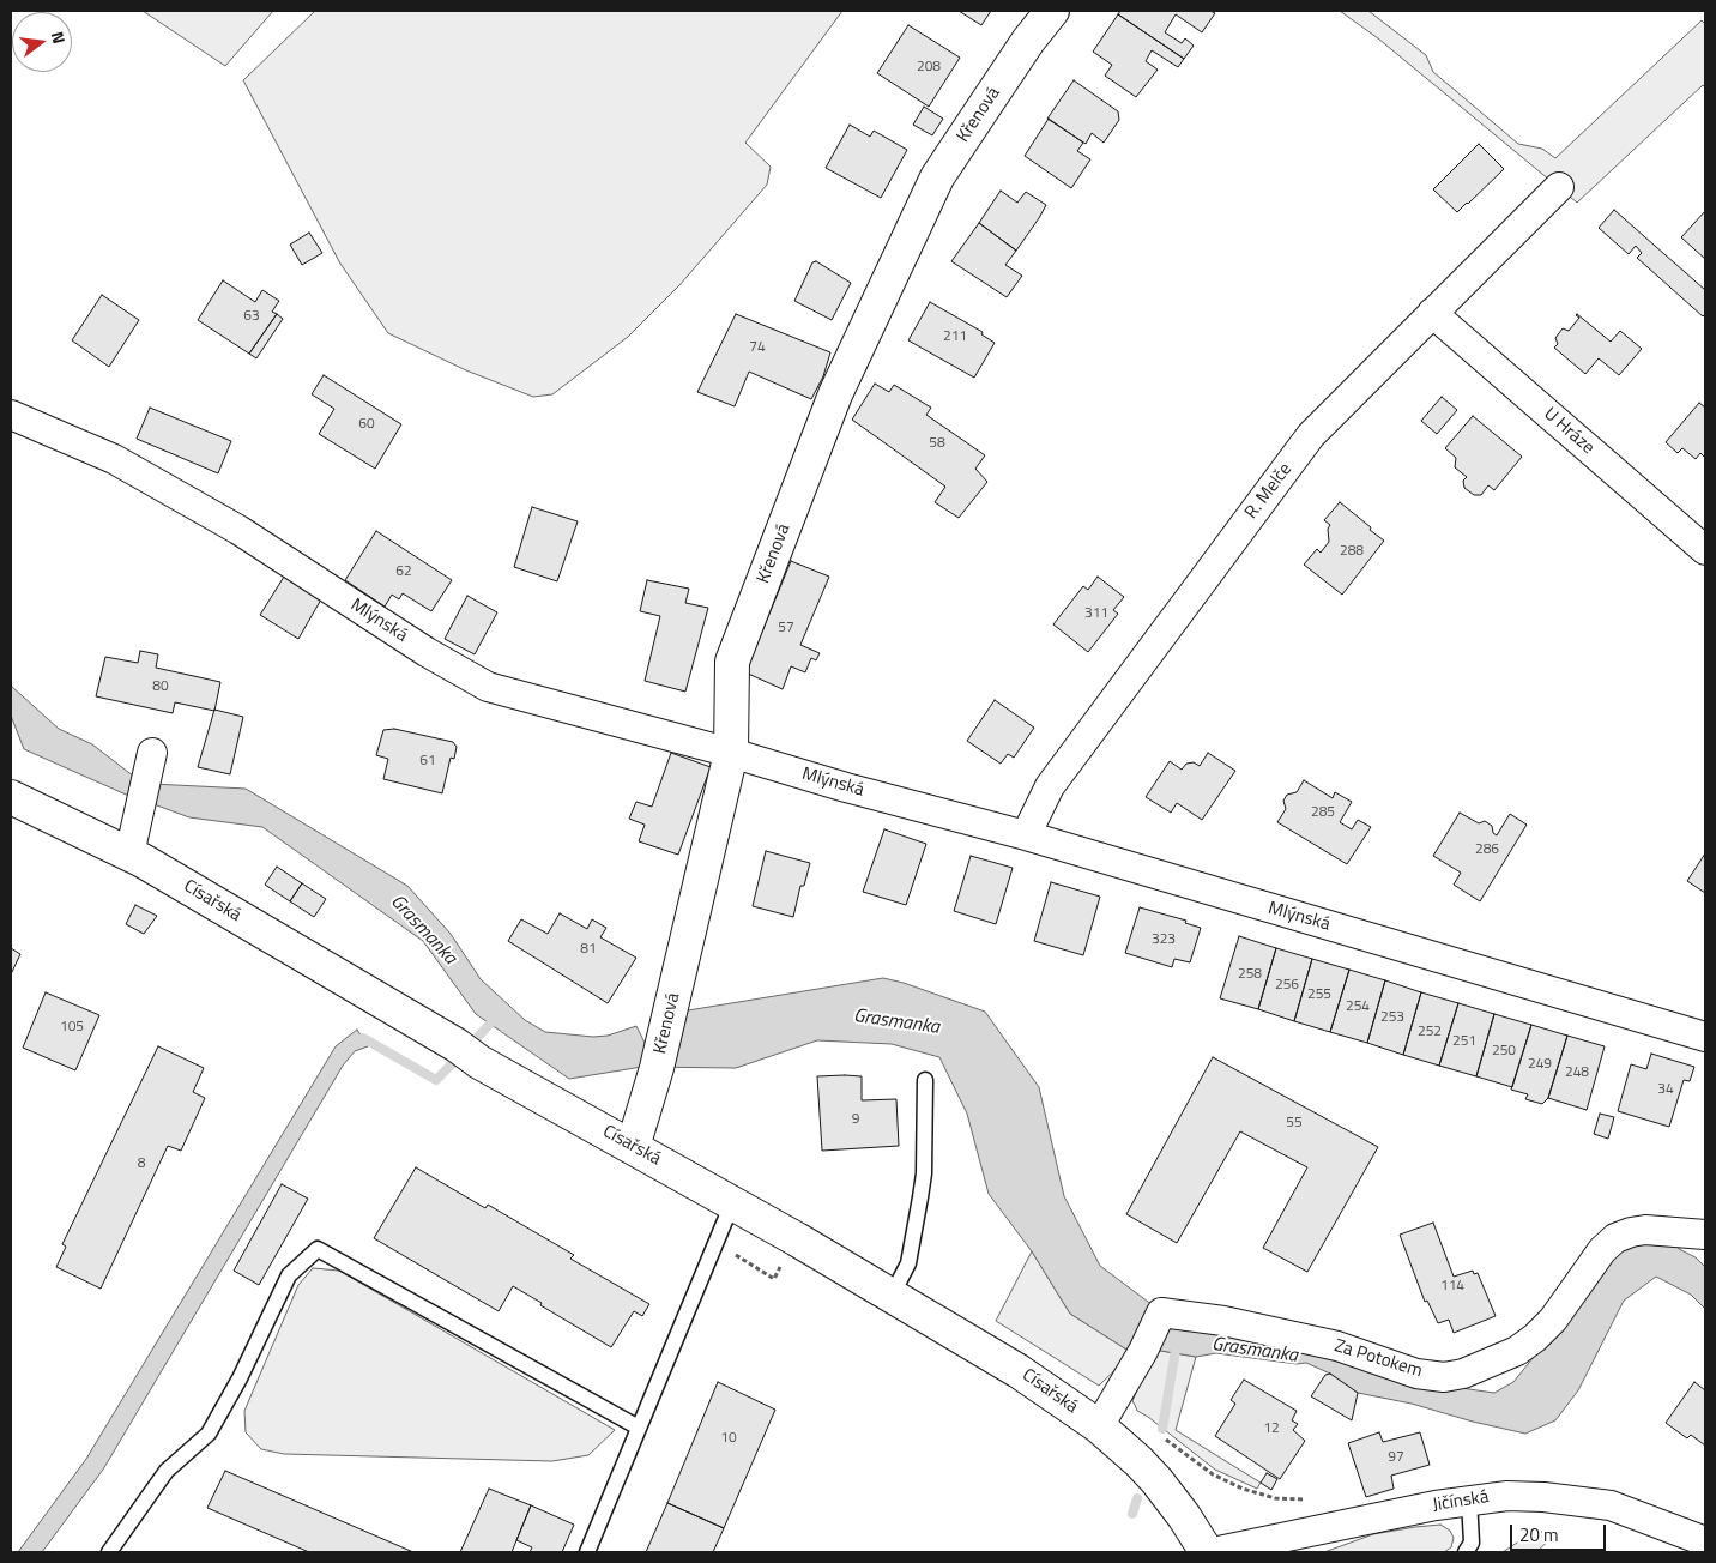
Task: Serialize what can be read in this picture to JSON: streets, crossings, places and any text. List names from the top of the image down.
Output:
{
  "streets": {
    "street": [
      "Křenová",
      "U Hráze",
      "R. Melče",
      "Mlýnská",
      "Císařská",
      "Za Potokem",
      "Jičínská"
    ]
  },
  "crossings": [
    ["Křenová", "Mlýnská"],
    ["Křenová", "Císařská"],
    ["U Hráze", "R. Melče"],
    ["R. Melče", "Mlýnská"],
    ["Císařská", "Za Potokem"]
  ],
  "water": ["Grasmanka"],
  "house_numbers": [
    "208",
    "63",
    "211",
    "74",
    "60",
    "58",
    "288",
    "62",
    "311",
    "57",
    "80",
    "61",
    "285",
    "286",
    "323",
    "81",
    "258",
    "256",
    "255",
    "254",
    "253",
    "105",
    "252",
    "251",
    "250",
    "249",
    "248",
    "34",
    "9",
    "55",
    "8",
    "114",
    "12",
    "10",
    "97"
  ],
  "scale_bar": "20 m",
  "north": "right"
}
